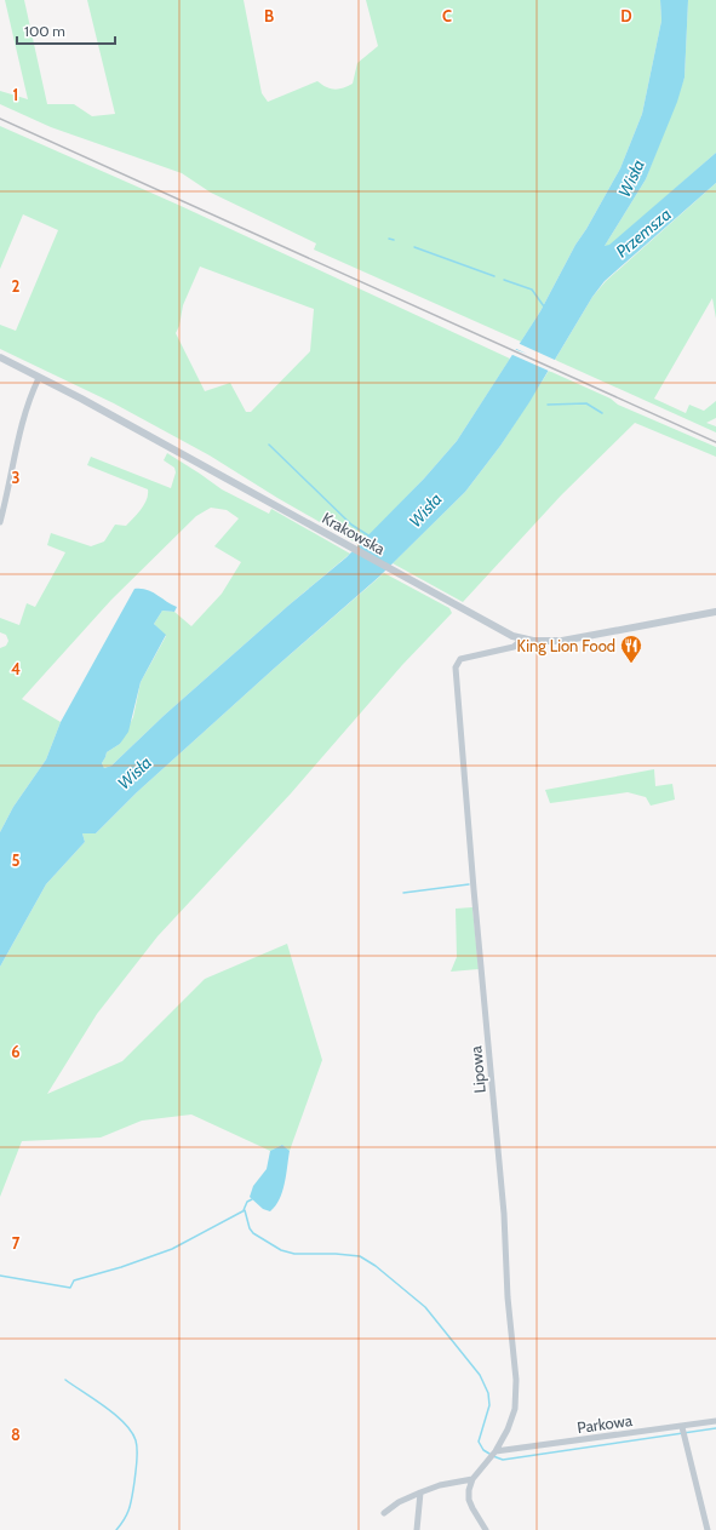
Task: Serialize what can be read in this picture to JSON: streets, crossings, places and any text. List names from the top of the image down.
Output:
{
  "streets": {
    "street": ["Krakowska", "Lipowa", "Parkowa"]
  },
  "crossings": [
    ["Krakowska", "Lipowa"],
    ["Lipowa", "Parkowa"]
  ],
  "water": ["Wisła", "Przemsza"],
  "places": {
    "restaurant": ["King Lion Food"]
  },
  "scale_bar": "100 m",
  "grid": {
    "columns": ["B", "C", "D"],
    "rows": [
      "1",
      "2",
      "3",
      "4",
      "5",
      "6",
      "7",
      "8"
    ]
  }
}
